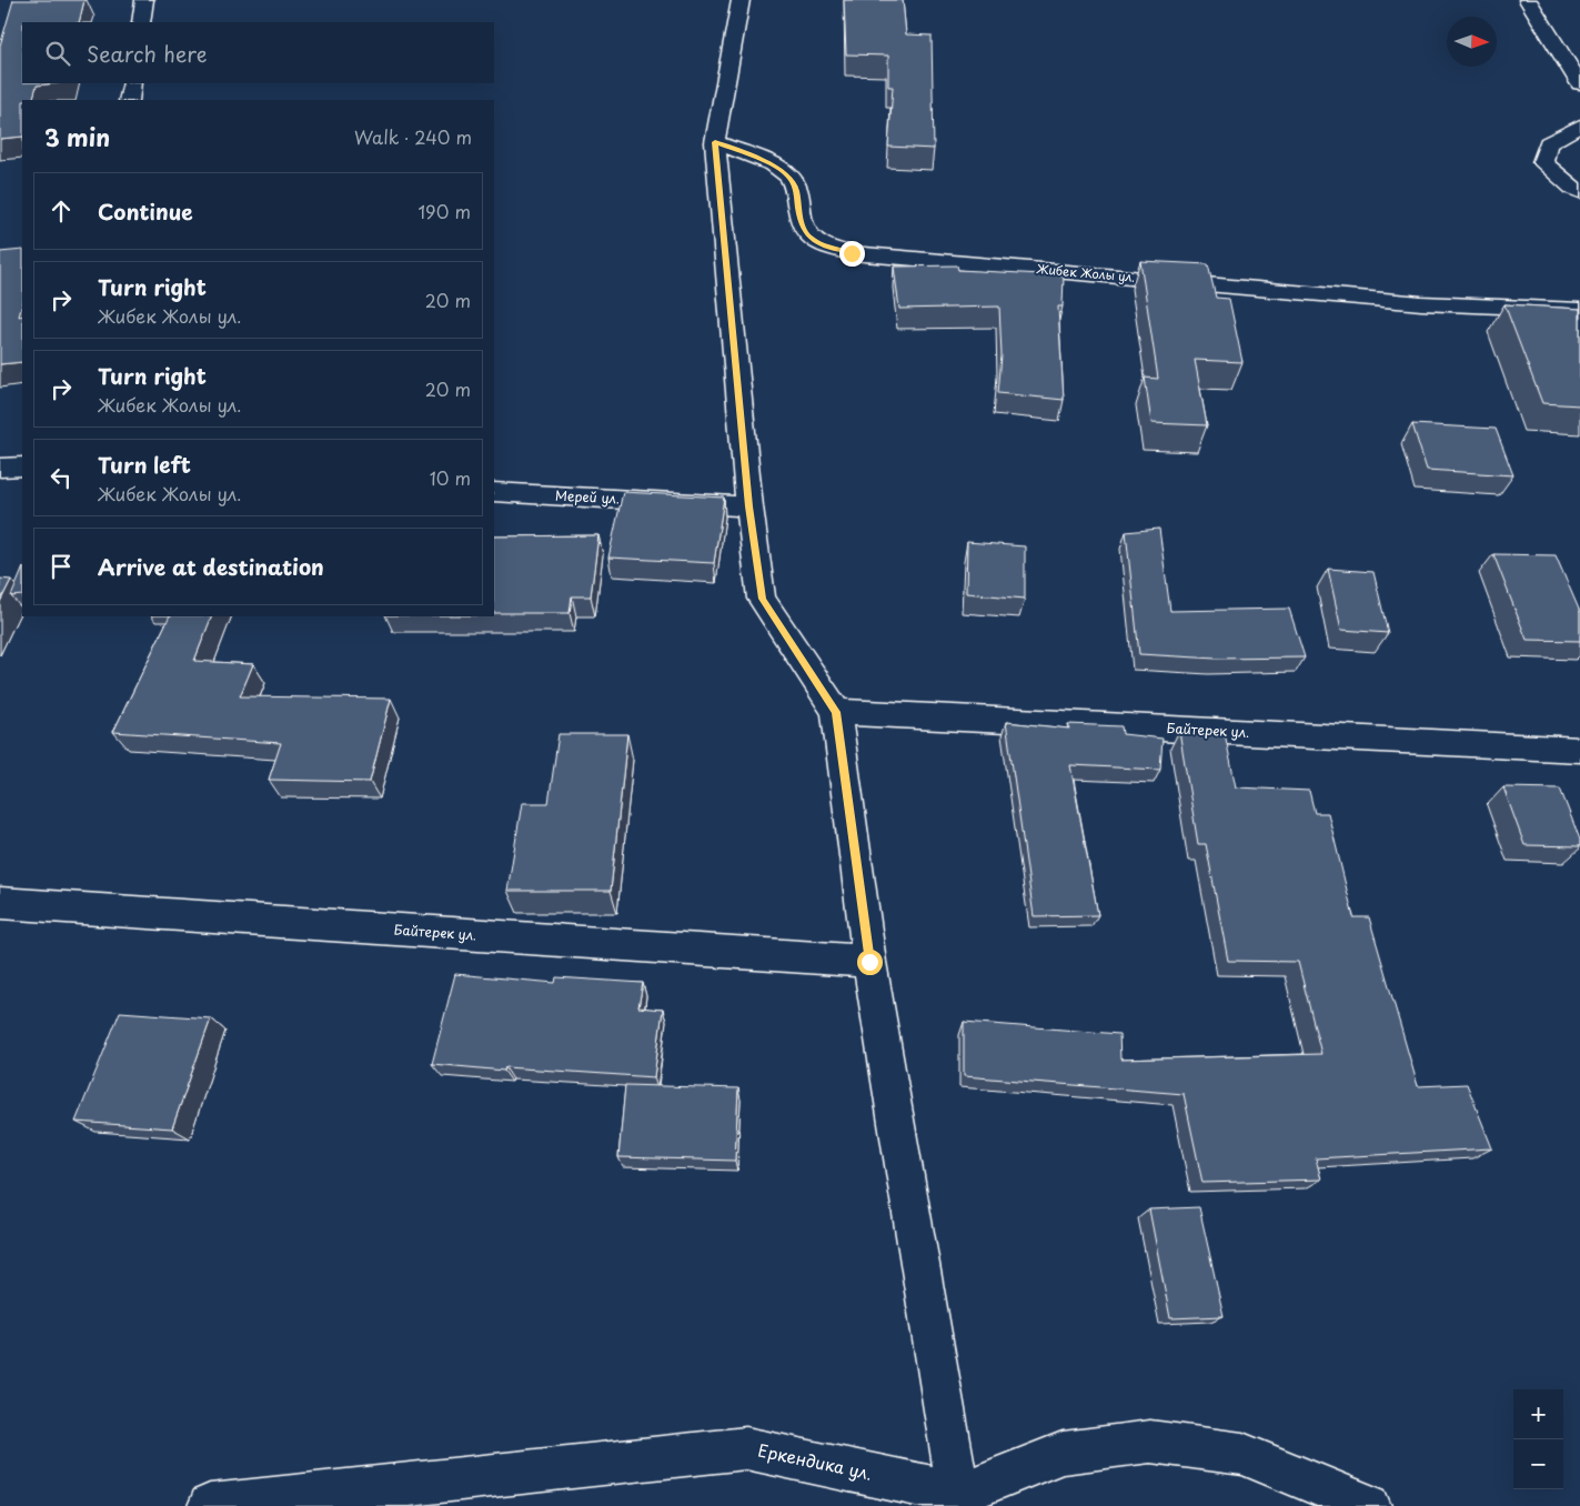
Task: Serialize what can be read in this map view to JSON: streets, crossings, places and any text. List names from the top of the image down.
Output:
{
  "streets": {
    "street": [
      "Жибек Жолы ул.",
      "Мерей ул.",
      "Байтерек ул.",
      "Еркендика ул."
    ]
  },
  "north": "right",
  "page": {
    "search": "Search here",
    "heading": ["3 min", "Walk · 240 m"],
    "list": [
      ["Continue", "190 m"],
      ["Turn right", "Жибек Жолы ул.", "20 m"],
      ["Turn right", "Жибек Жолы ул.", "20 m"],
      ["Turn left", "Жибек Жолы ул.", "10 m"],
      "Arrive at destination"
    ],
    "map_buttons": ["+", "−"]
  }
}
